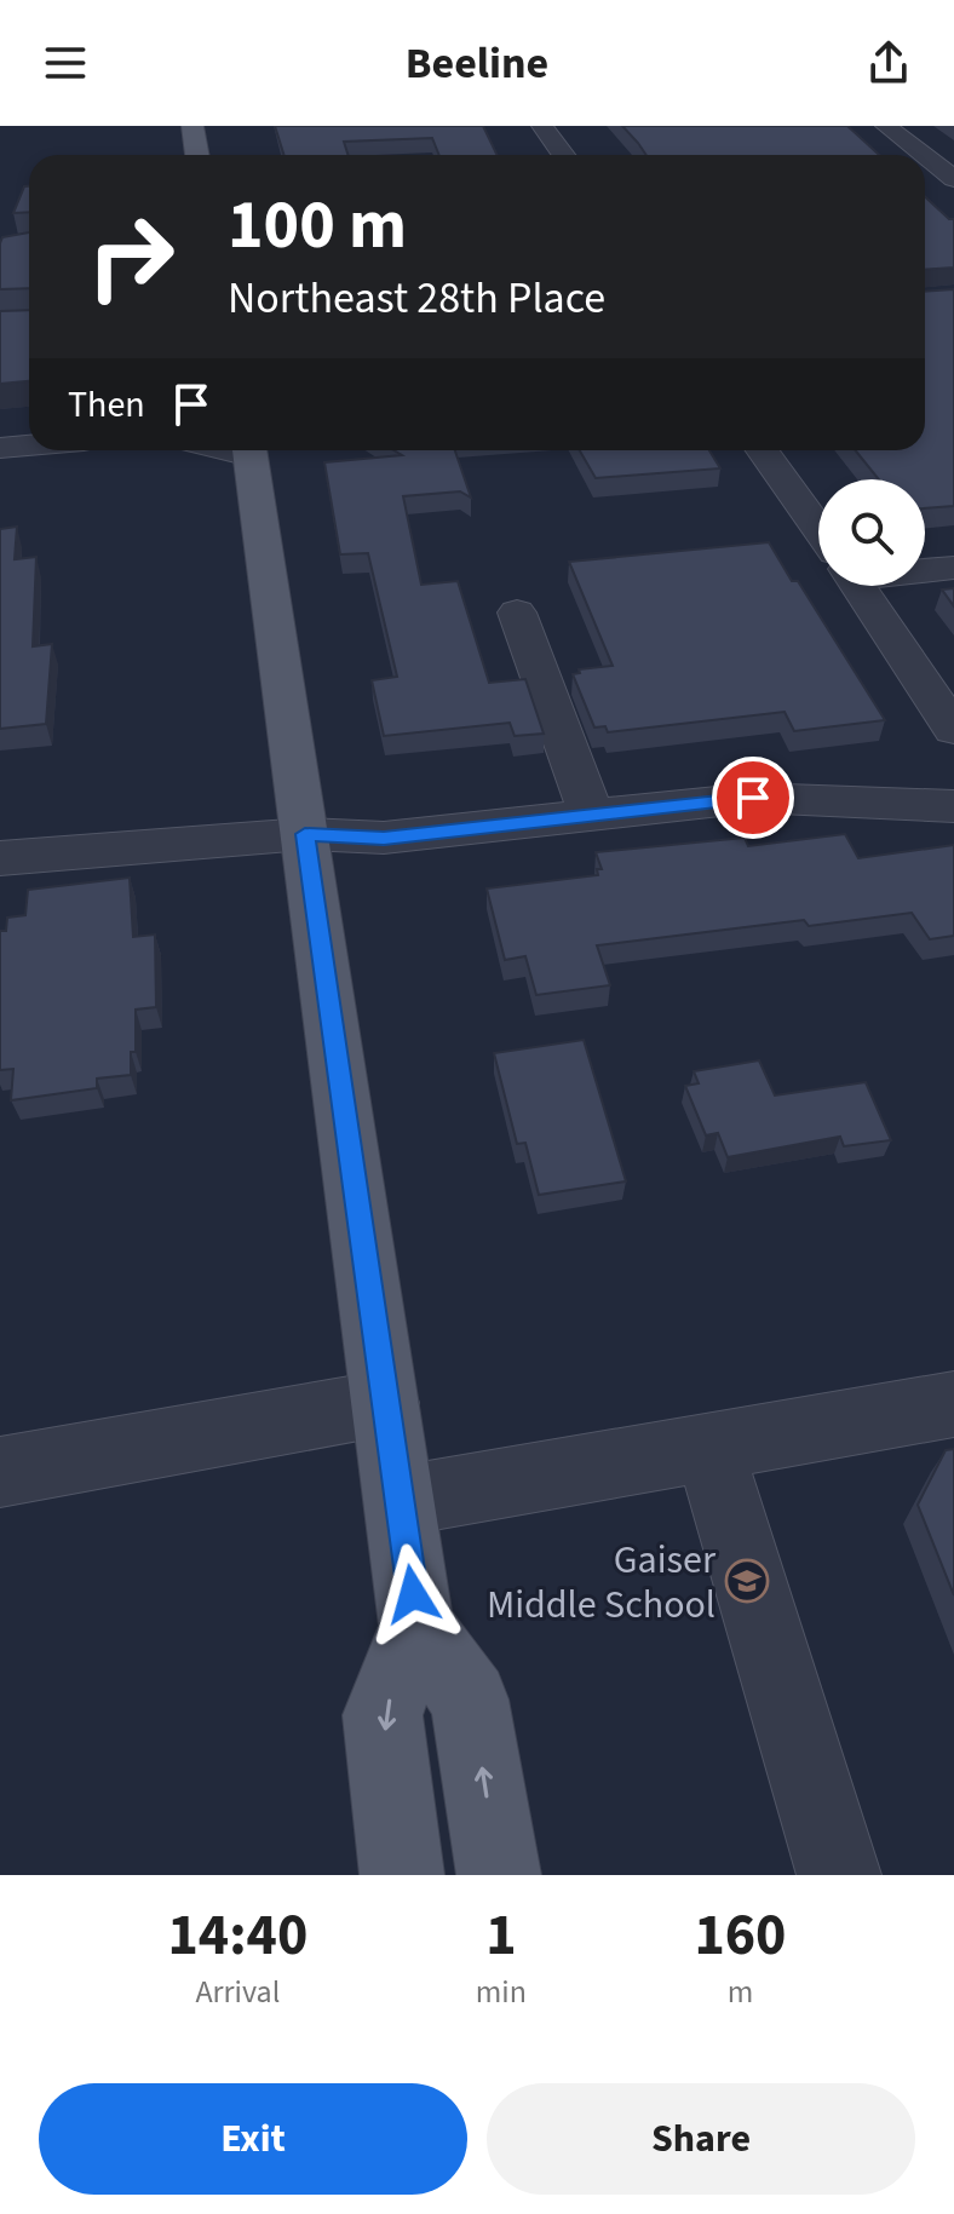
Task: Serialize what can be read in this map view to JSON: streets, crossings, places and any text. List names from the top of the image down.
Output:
{
  "places": {
    "school or university": ["Gaiser Middle School"]
  },
  "page": {
    "header": "Beeline",
    "turn": ["100 m", "Northeast 28th Place"],
    "then": "Then",
    "eta": [
      "14:40",
      "Arrival",
      "1",
      "min",
      "160",
      "m"
    ],
    "buttons": ["Exit", "Share"]
  }
}
